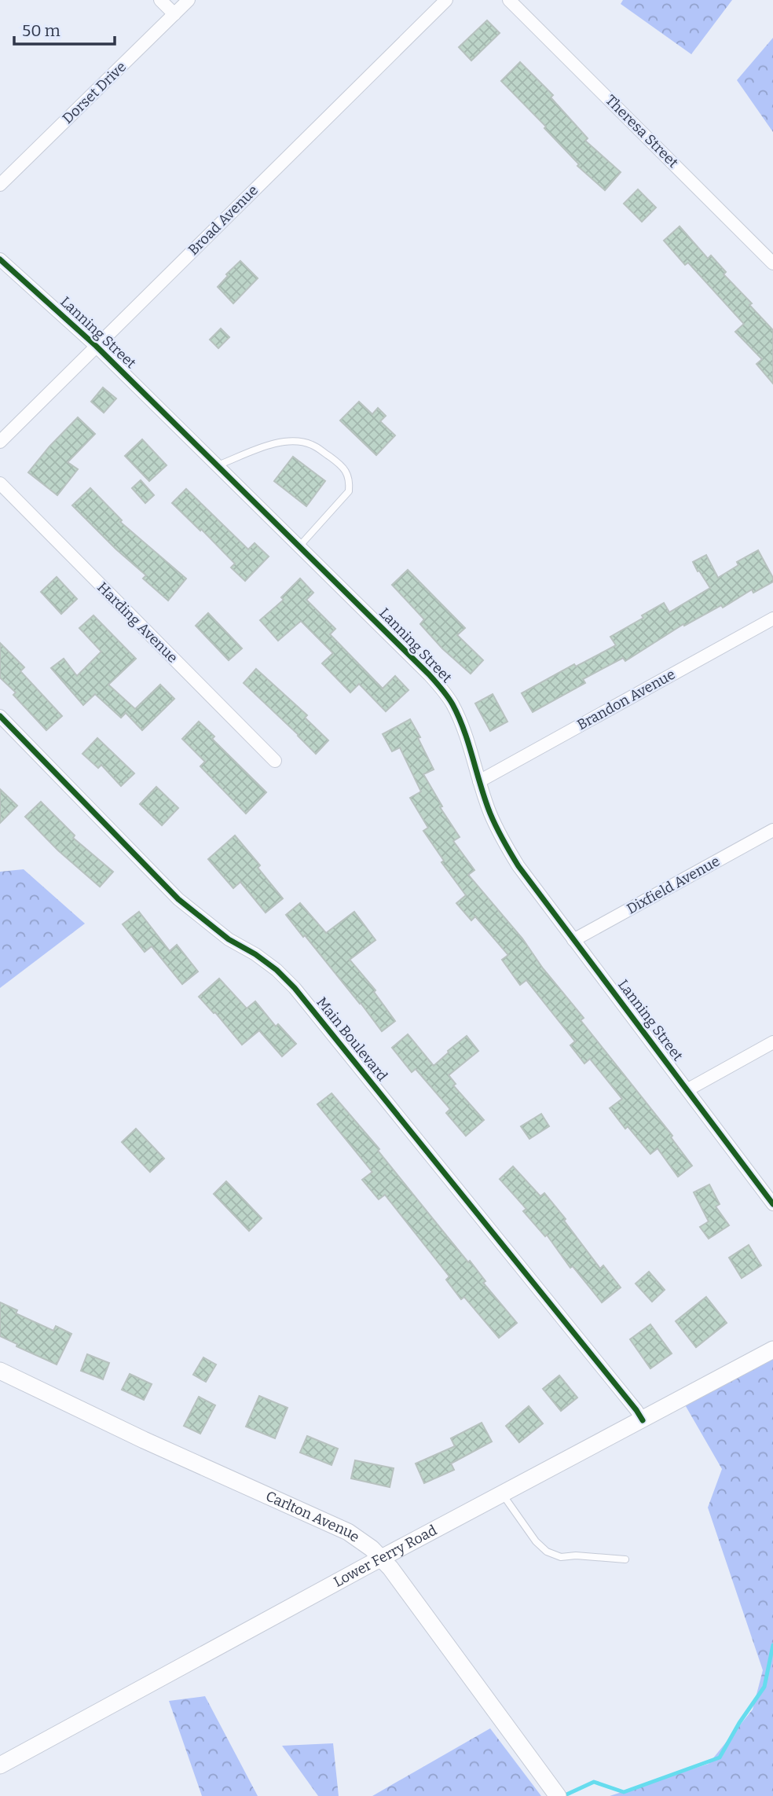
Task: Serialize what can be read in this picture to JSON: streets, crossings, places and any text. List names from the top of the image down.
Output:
{
  "streets": {
    "street": [
      "Dorset Drive",
      "Theresa Street",
      "Broad Avenue",
      "Lanning Street",
      "Harding Avenue",
      "Brandon Avenue",
      "Dixfield Avenue",
      "Main Boulevard",
      "Carlton Avenue",
      "Lower Ferry Road"
    ]
  },
  "crossings": [
    ["Broad Avenue", "Lanning Street"],
    ["Lanning Street", "Brandon Avenue"],
    ["Lanning Street", "Dixfield Avenue"],
    ["Main Boulevard", "Lower Ferry Road"],
    ["Carlton Avenue", "Lower Ferry Road"]
  ],
  "scale_bar": "50 m"
}
